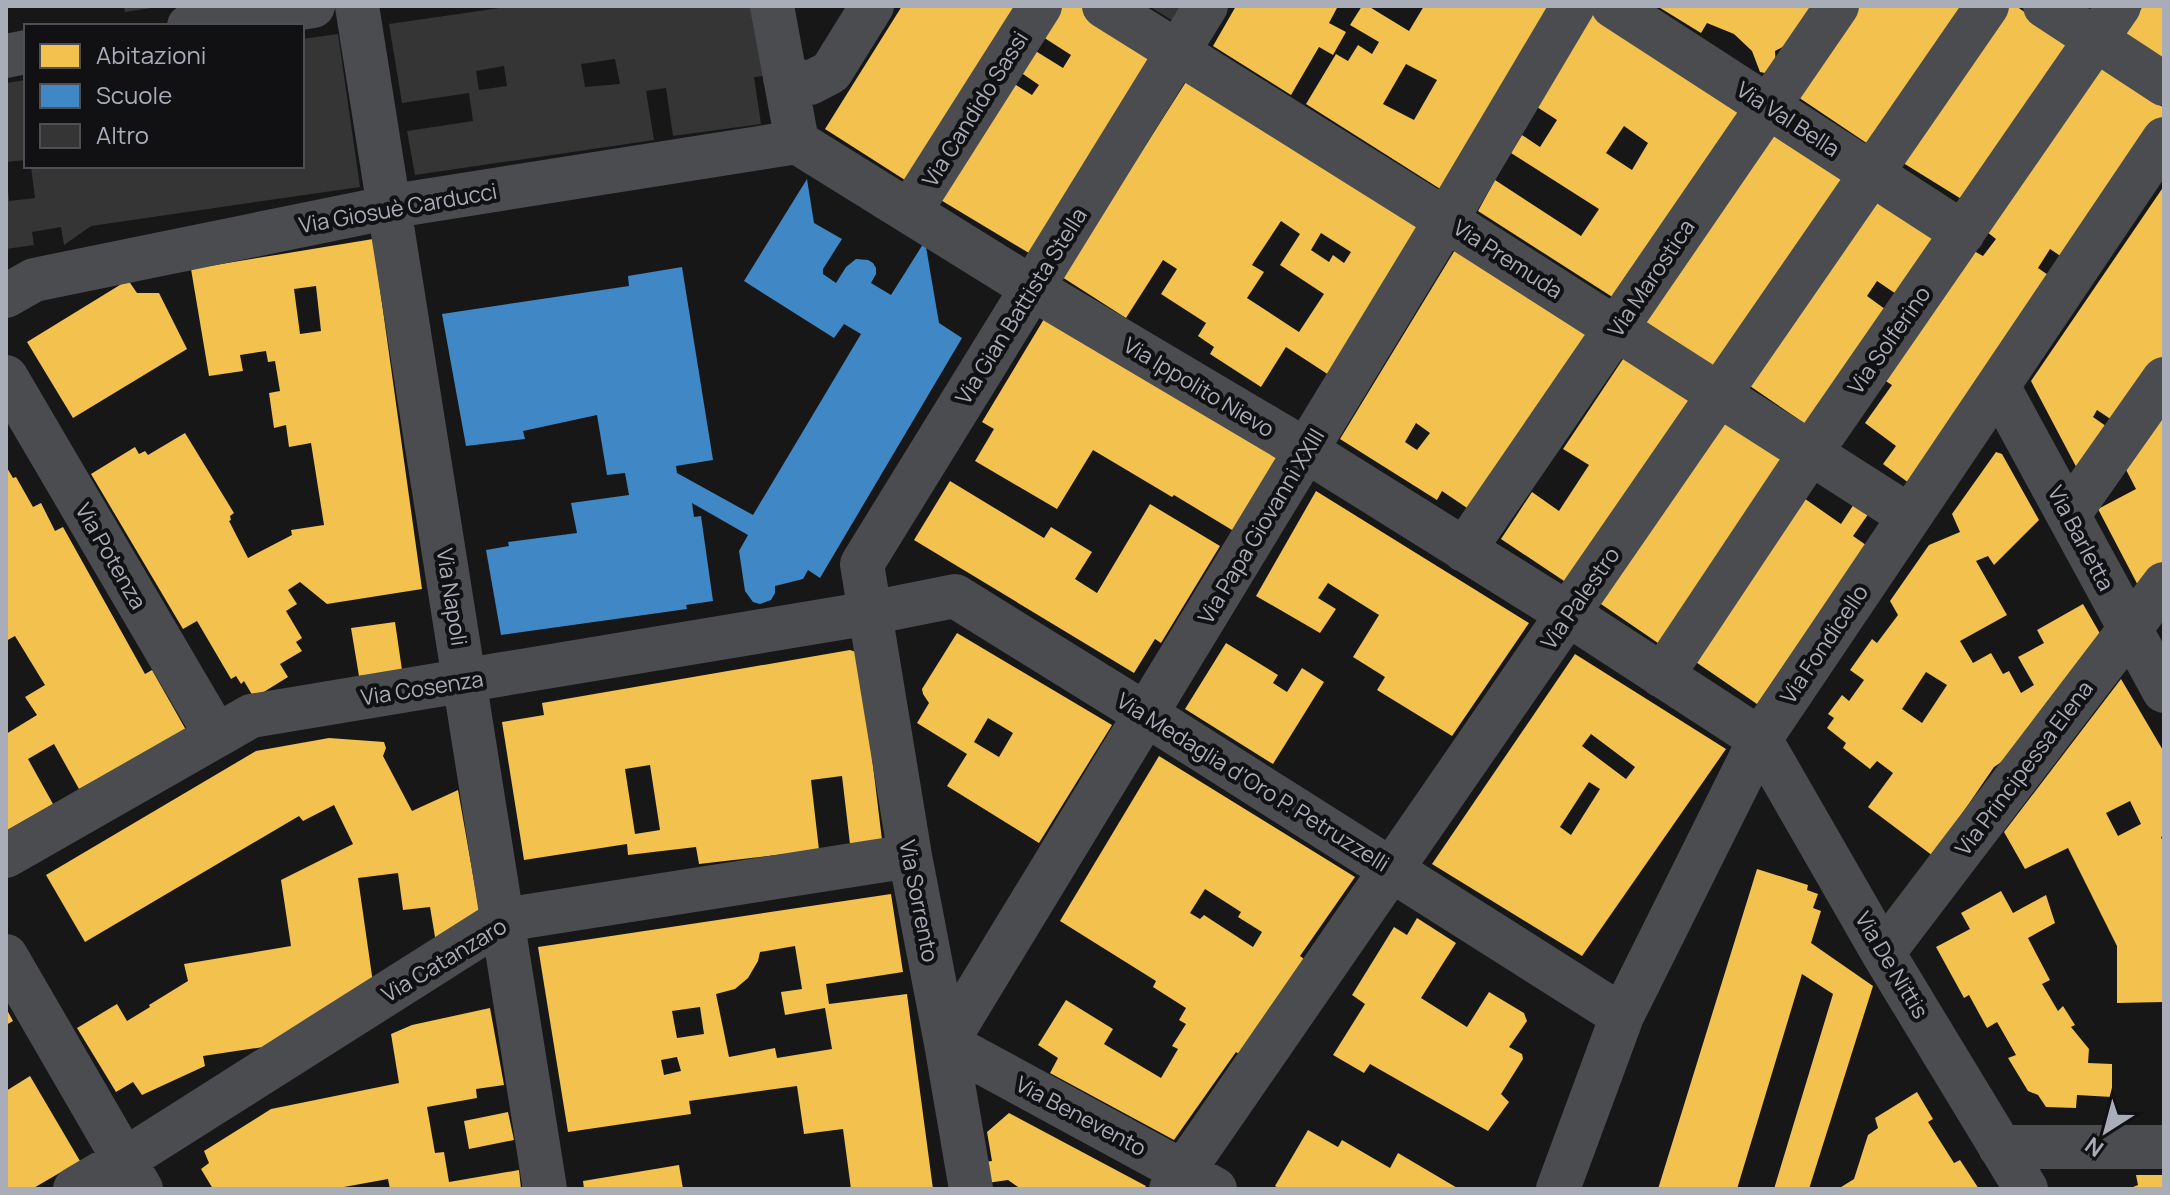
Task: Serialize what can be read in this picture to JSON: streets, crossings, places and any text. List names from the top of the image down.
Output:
{
  "streets": {
    "street": [
      "Via Candido Sassi",
      "Via Val Bella",
      "Via Giosuè Carducci",
      "Via Premuda",
      "Via Marostica",
      "Via Gian Battista Stella",
      "Via Solferino",
      "Via Ippolito Nievo",
      "Via Papa Giovanni XXIII",
      "Via Barletta",
      "Via Potenza",
      "Via Napoli",
      "Via Palestro",
      "Via Fondicello",
      "Via Cosenza",
      "Via Principessa Elena",
      "Via Medaglia d'Oro P. Petruzzelli",
      "Via Sorrento",
      "Via Catanzaro",
      "Via De Nittis",
      "Via Benevento"
    ]
  },
  "crossings": [
    ["Via Candido Sassi", "Via Ippolito Nievo"],
    ["Via Val Bella", "Via Marostica"],
    ["Via Val Bella", "Via Solferino"],
    ["Via Val Bella", "Via Palestro"],
    ["Via Giosuè Carducci", "Via Ippolito Nievo"],
    ["Via Giosuè Carducci", "Via Napoli"],
    ["Via Premuda", "Via Marostica"],
    ["Via Premuda", "Via Gian Battista Stella"],
    ["Via Premuda", "Via Solferino"],
    ["Via Premuda", "Via Papa Giovanni XXIII"],
    ["Via Premuda", "Via Palestro"],
    ["Via Premuda", "Via Fondicello"],
    ["Via Marostica", "Via Ippolito Nievo"],
    ["Via Gian Battista Stella", "Via Ippolito Nievo"],
    ["Via Gian Battista Stella", "Via Cosenza"],
    ["Via Gian Battista Stella", "Via Medaglia d'Oro P. Petruzzelli"],
    ["Via Gian Battista Stella", "Via Sorrento"],
    ["Via Solferino", "Via Ippolito Nievo"],
    ["Via Ippolito Nievo", "Via Papa Giovanni XXIII"],
    ["Via Ippolito Nievo", "Via Palestro"],
    ["Via Ippolito Nievo", "Via Fondicello"],
    ["Via Ippolito Nievo", "Via De Nittis"],
    ["Via Papa Giovanni XXIII", "Via Medaglia d'Oro P. Petruzzelli"],
    ["Via Papa Giovanni XXIII", "Via Sorrento"],
    ["Via Papa Giovanni XXIII", "Via Benevento"],
    ["Via Barletta", "Via Fondicello"],
    ["Via Barletta", "Via Principessa Elena"],
    ["Via Potenza", "Via Cosenza"],
    ["Via Napoli", "Via Cosenza"],
    ["Via Napoli", "Via Catanzaro"],
    ["Via Palestro", "Via Medaglia d'Oro P. Petruzzelli"],
    ["Via Palestro", "Via Benevento"],
    ["Via Fondicello", "Via Medaglia d'Oro P. Petruzzelli"],
    ["Via Fondicello", "Via De Nittis"],
    ["Via Cosenza", "Via Medaglia d'Oro P. Petruzzelli"],
    ["Via Cosenza", "Via Sorrento"],
    ["Via Principessa Elena", "Via De Nittis"],
    ["Via Medaglia d'Oro P. Petruzzelli", "Via Sorrento"],
    ["Via Sorrento", "Via Catanzaro"],
    ["Via Sorrento", "Via Benevento"]
  ],
  "legend": ["Abitazioni", "Scuole", "Altro"],
  "north": "bottom left"
}
